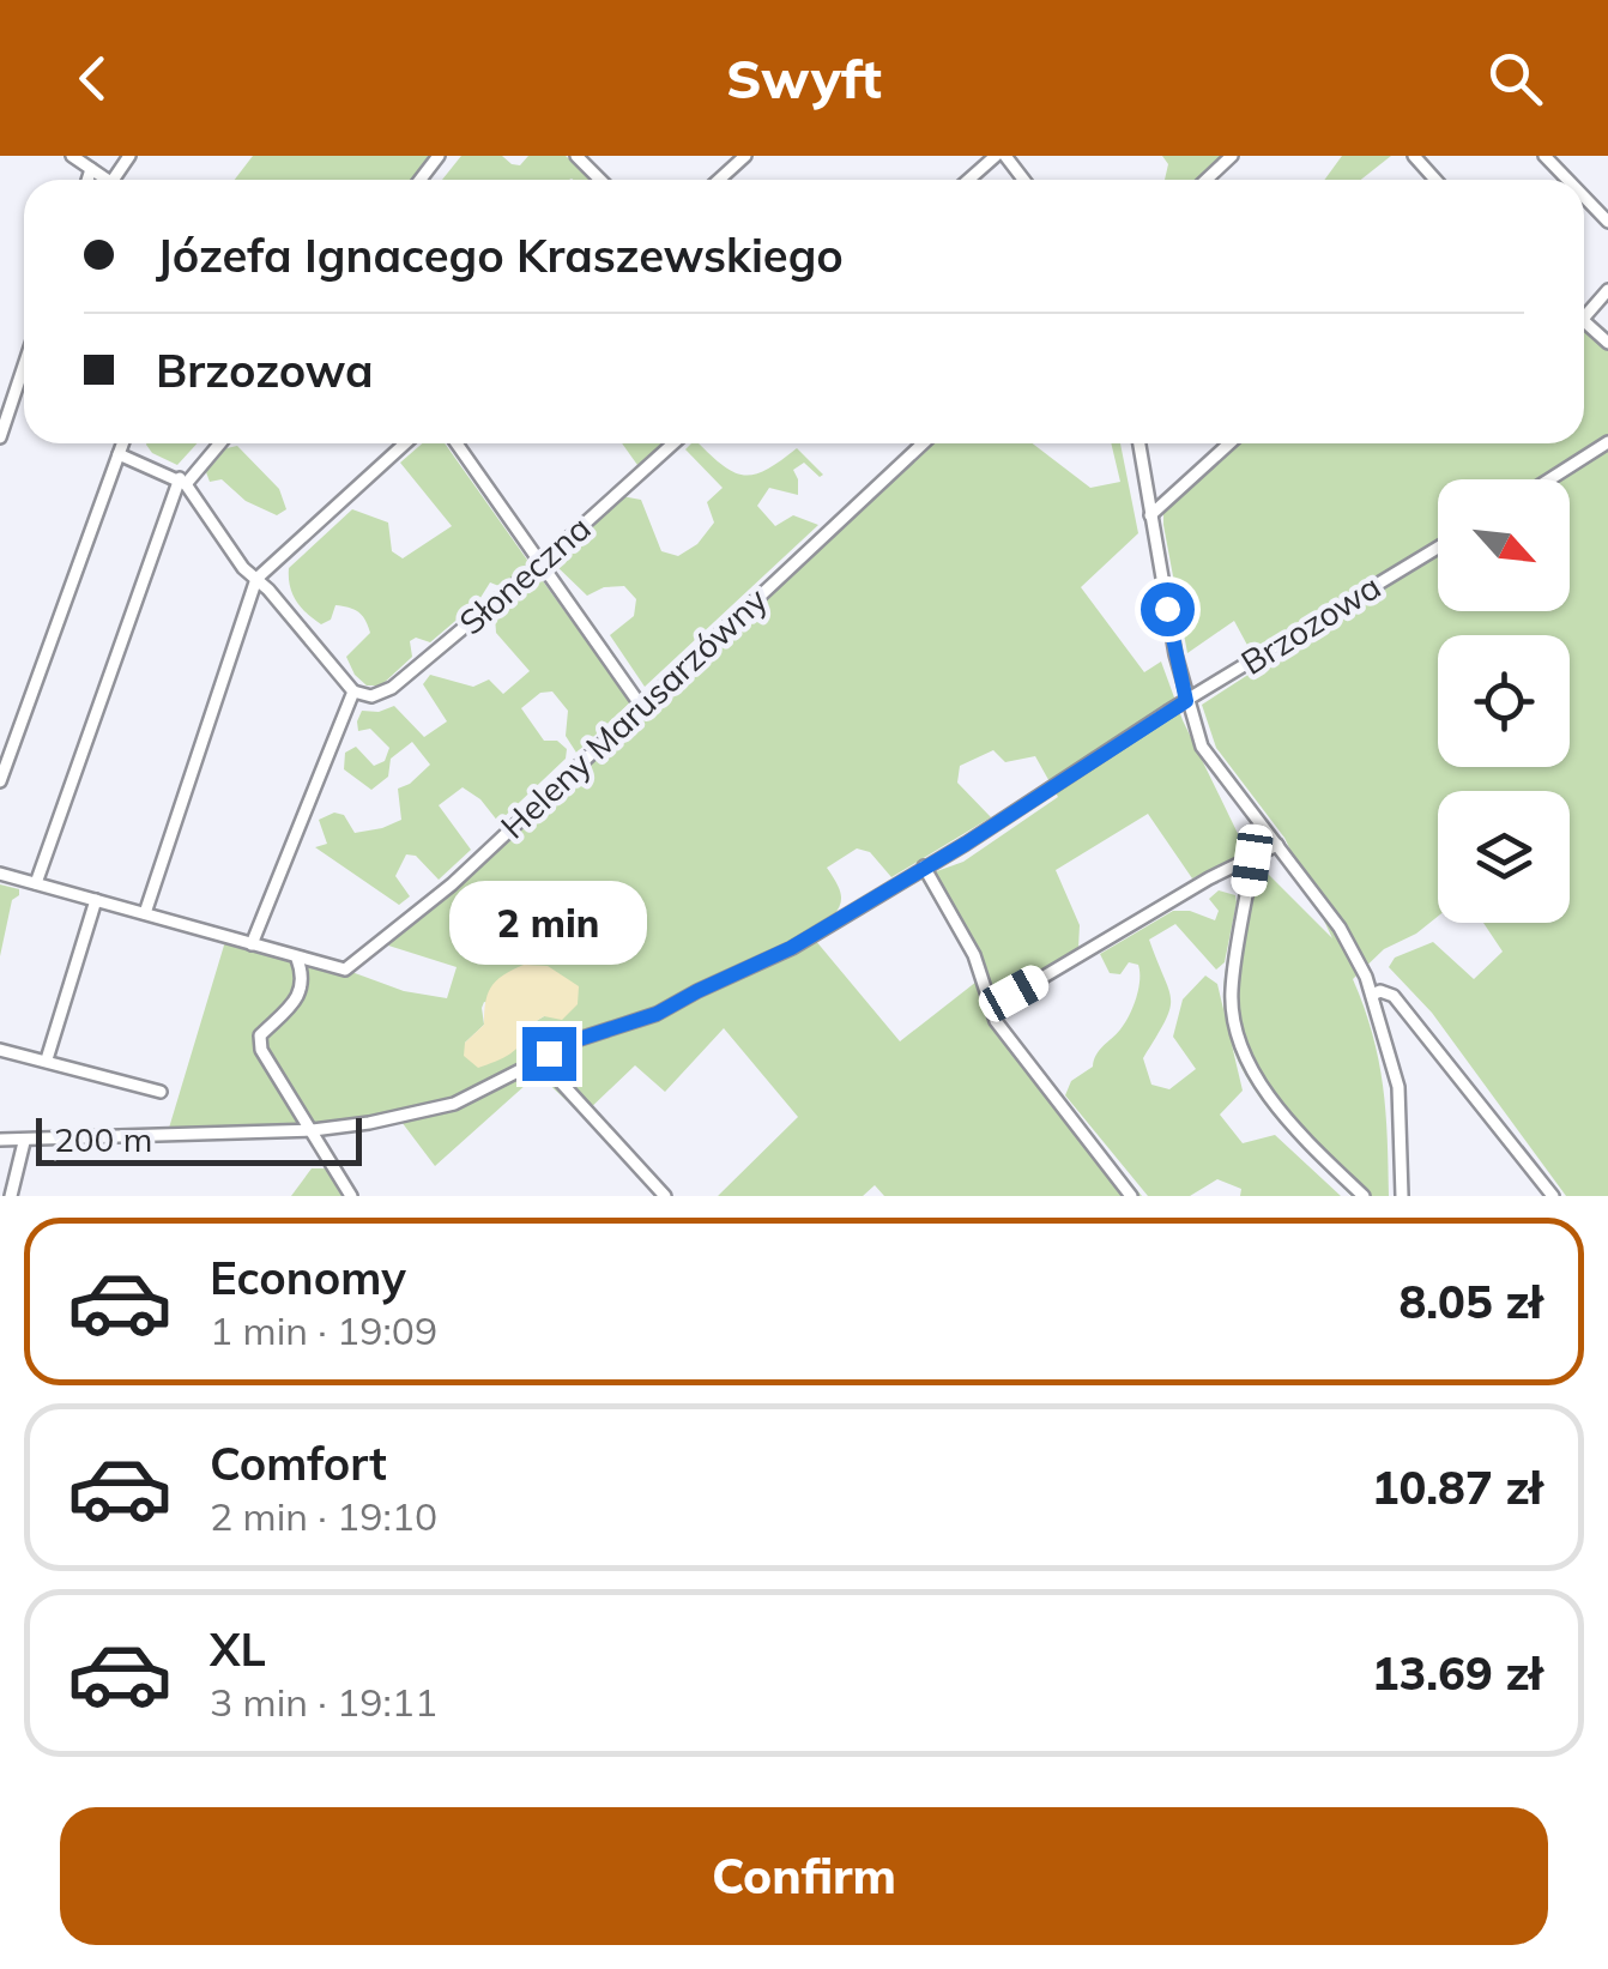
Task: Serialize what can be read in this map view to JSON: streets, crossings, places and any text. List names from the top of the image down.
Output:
{
  "streets": {
    "street": ["Słoneczna", "Brzozowa", "Heleny Marusarzówny"]
  },
  "scale_bar": "200 m",
  "north": "bottom right",
  "page": {
    "header": "Swyft",
    "banner": ["Józefa Ignacego Kraszewskiego", "Brzozowa"],
    "bubble": "2 min",
    "scale": "200 m",
    "list": [
      {
        "name": "Economy",
        "note": "1 min · 19:09",
        "value": "8.05 zł"
      },
      {
        "name": "Comfort",
        "note": "2 min · 19:10",
        "value": "10.87 zł"
      },
      {
        "name": "XL",
        "note": "3 min · 19:11",
        "value": "13.69 zł"
      }
    ],
    "buttons": "Confirm"
  }
}
